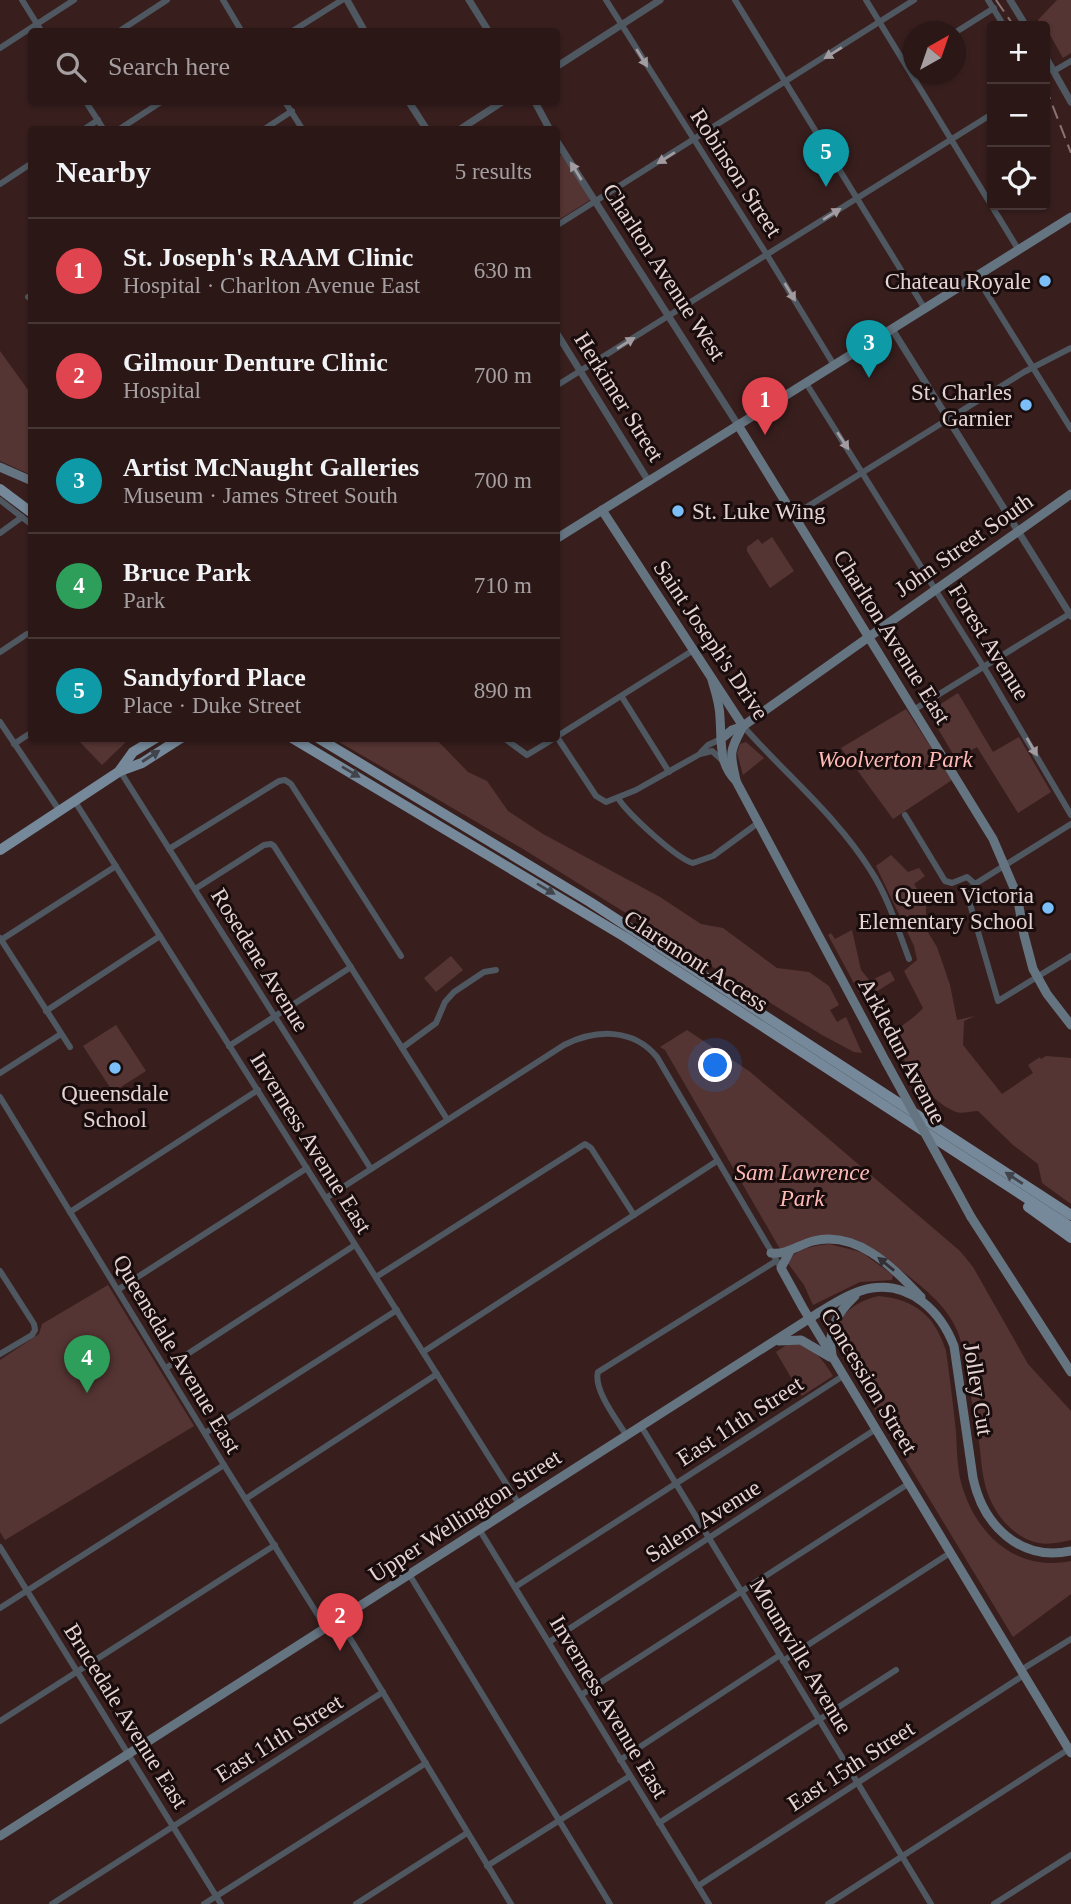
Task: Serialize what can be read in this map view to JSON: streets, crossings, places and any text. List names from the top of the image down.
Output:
{
  "streets": {
    "main road": [
      "John Street South",
      "Charlton Avenue East",
      "Saint Joseph's Drive",
      "Claremont Access",
      "Arkledun Avenue",
      "Concession Street",
      "Jolley Cut",
      "Upper Wellington Street"
    ],
    "street": [
      "Robinson Street",
      "Charlton Avenue West",
      "Herkimer Street",
      "Forest Avenue",
      "Rosedene Avenue",
      "Inverness Avenue East",
      "Queensdale Avenue East",
      "East 11th Street",
      "Salem Avenue",
      "Mountville Avenue",
      "Brucedale Avenue East",
      "East 15th Street"
    ]
  },
  "crossings": [
    ["Charlton Avenue West", "Charlton Avenue East"],
    ["John Street South", "Charlton Avenue East"],
    ["John Street South", "Saint Joseph's Drive"],
    ["John Street South", "Forest Avenue"],
    ["John Street South", "Arkledun Avenue"],
    ["Saint Joseph's Drive", "Arkledun Avenue"],
    ["Inverness Avenue East", "East 11th Street"],
    ["Inverness Avenue East", "Upper Wellington Street"],
    ["Inverness Avenue East", "Salem Avenue"],
    ["Inverness Avenue East", "East 15th Street"],
    ["Queensdale Avenue East", "Upper Wellington Street"],
    ["Concession Street", "Jolley Cut"],
    ["Concession Street", "East 11th Street"],
    ["Concession Street", "Upper Wellington Street"],
    ["Concession Street", "Salem Avenue"],
    ["Concession Street", "East 15th Street"],
    ["Jolley Cut", "Upper Wellington Street"],
    ["East 11th Street", "Mountville Avenue"],
    ["East 11th Street", "Brucedale Avenue East"],
    ["Upper Wellington Street", "Mountville Avenue"],
    ["Upper Wellington Street", "Brucedale Avenue East"],
    ["Salem Avenue", "Mountville Avenue"],
    ["Mountville Avenue", "East 15th Street"]
  ],
  "one_way": ["Robinson Street", "Forest Avenue"],
  "parks": ["Woolverton Park", "Sam Lawrence Park"],
  "places": [
    "Chateau Royale",
    "St. Charles Garnier",
    "St. Luke Wing",
    "Queen Victoria Elementary School",
    "Queensdale School"
  ],
  "north": "top right",
  "page": {
    "map_buttons": ["+", "−"],
    "search": "Search here",
    "heading": ["Nearby", "5 results"],
    "pins": [
      "5",
      "3",
      "1",
      "4",
      "2"
    ],
    "list": [
      {
        "mark": "1",
        "name": "St. Joseph's RAAM Clinic",
        "note": "Hospital · Charlton Avenue East",
        "value": "630 m"
      },
      {
        "mark": "2",
        "name": "Gilmour Denture Clinic",
        "note": "Hospital",
        "value": "700 m"
      },
      {
        "mark": "3",
        "name": "Artist McNaught Galleries",
        "note": "Museum · James Street South",
        "value": "700 m"
      },
      {
        "mark": "4",
        "name": "Bruce Park",
        "note": "Park",
        "value": "710 m"
      },
      {
        "mark": "5",
        "name": "Sandyford Place",
        "note": "Place · Duke Street",
        "value": "890 m"
      }
    ]
  }
}
